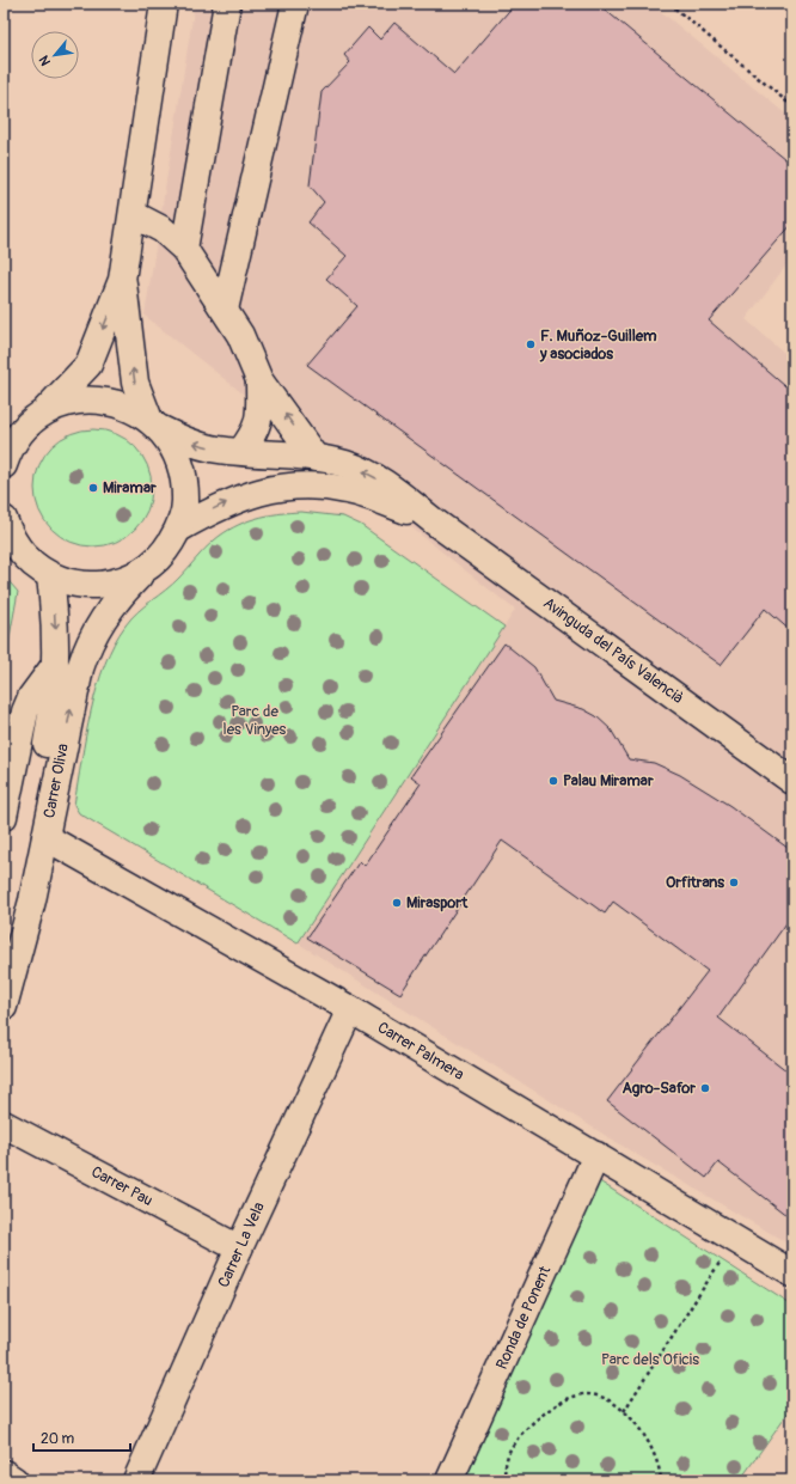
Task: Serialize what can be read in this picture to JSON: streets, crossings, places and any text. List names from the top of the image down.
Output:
{
  "streets": {
    "street": [
      "Avinguda del País Valencià",
      "Carrer Oliva",
      "Carrer Palmera",
      "Carrer Pau",
      "Carrer La Vela",
      "Ronda de Ponent"
    ]
  },
  "crossings": [
    ["Carrer Oliva", "Carrer Palmera"],
    ["Carrer Palmera", "Carrer La Vela"],
    ["Carrer Palmera", "Ronda de Ponent"],
    ["Carrer Pau", "Carrer La Vela"]
  ],
  "parks": ["Parc de les Vinyes", "Parc dels Oficis"],
  "places": [
    "F. Muñoz-Guillem y asociados",
    "Miramar",
    "Palau Miramar",
    "Orfitrans",
    "Mirasport",
    "Agro-Safor"
  ],
  "scale_bar": "20 m",
  "north": "bottom left"
}
